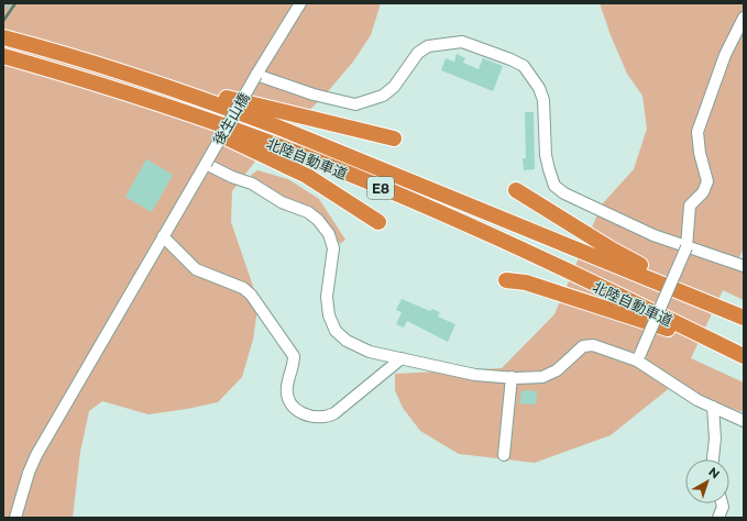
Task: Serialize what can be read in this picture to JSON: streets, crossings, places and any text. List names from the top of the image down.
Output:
{
  "streets": {
    "highway": ["北陸自動車道", "E8"],
    "street": ["後生山橋"]
  },
  "north": "top right"
}
